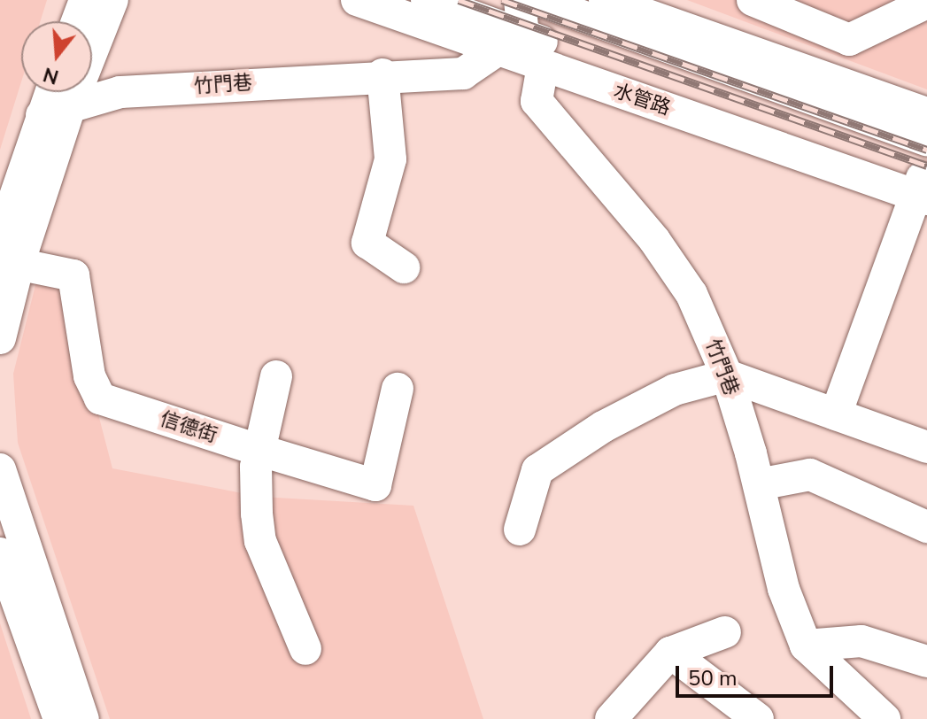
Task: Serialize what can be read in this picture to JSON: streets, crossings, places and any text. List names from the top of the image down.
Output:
{
  "streets": {
    "street": ["竹門巷", "水管路", "信德街"]
  },
  "crossings": [
    ["竹門巷", "水管路"]
  ],
  "scale_bar": "50 m",
  "north": "bottom"
}
